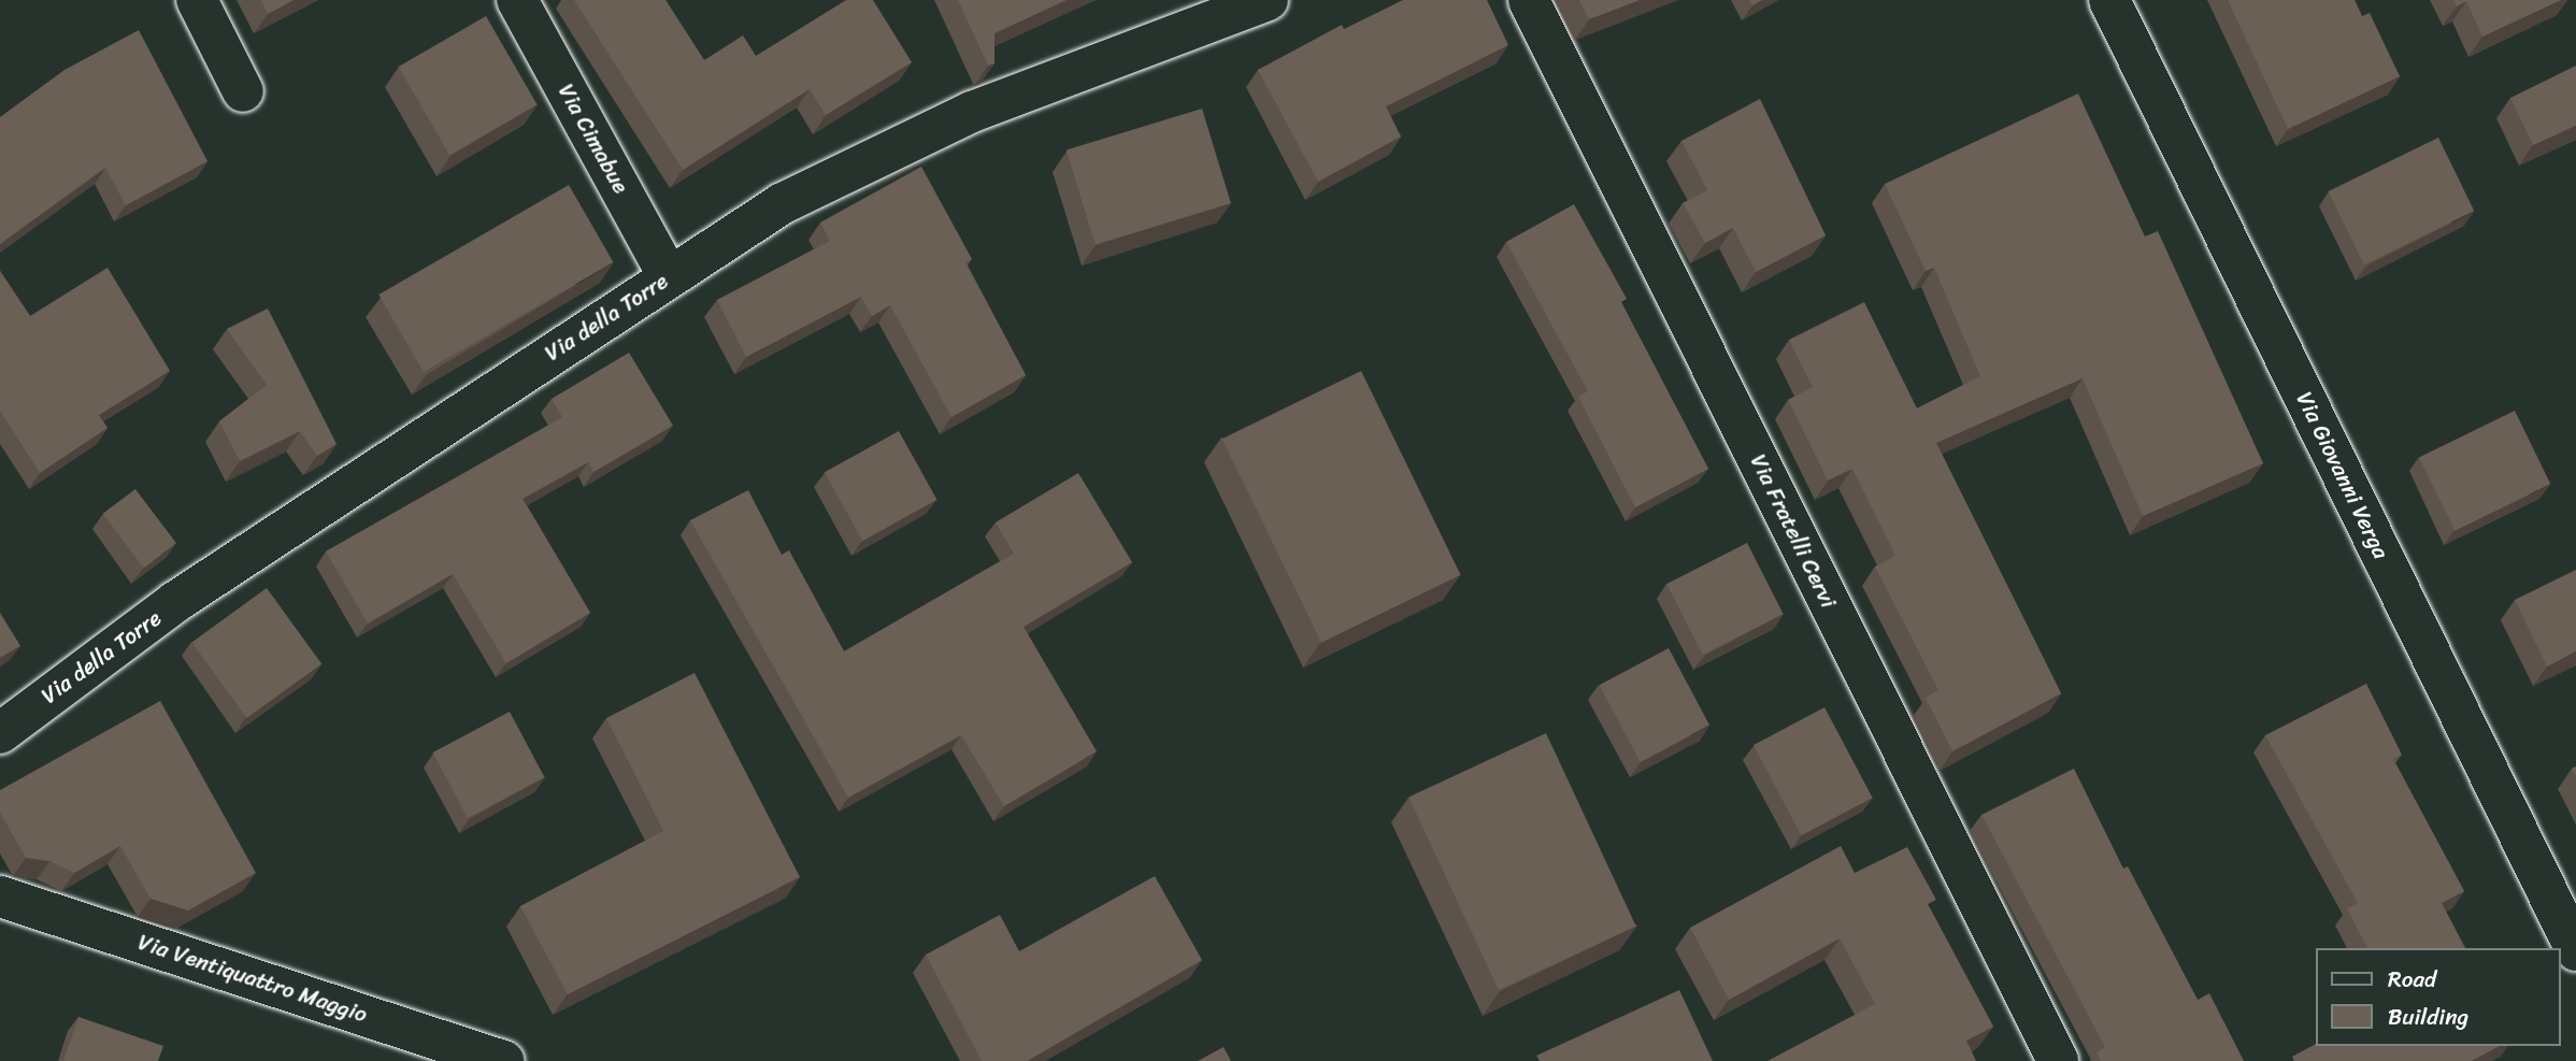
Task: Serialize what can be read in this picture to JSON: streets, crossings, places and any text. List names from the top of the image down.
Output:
{
  "streets": {
    "street": [
      "Via Cimabue",
      "Via della Torre",
      "Via Giovanni Verga",
      "Via Fratelli Cervi",
      "Via Ventiquattro Maggio"
    ]
  },
  "crossings": [
    ["Via Cimabue", "Via della Torre"]
  ],
  "legend": ["Road", "Building"]
}
